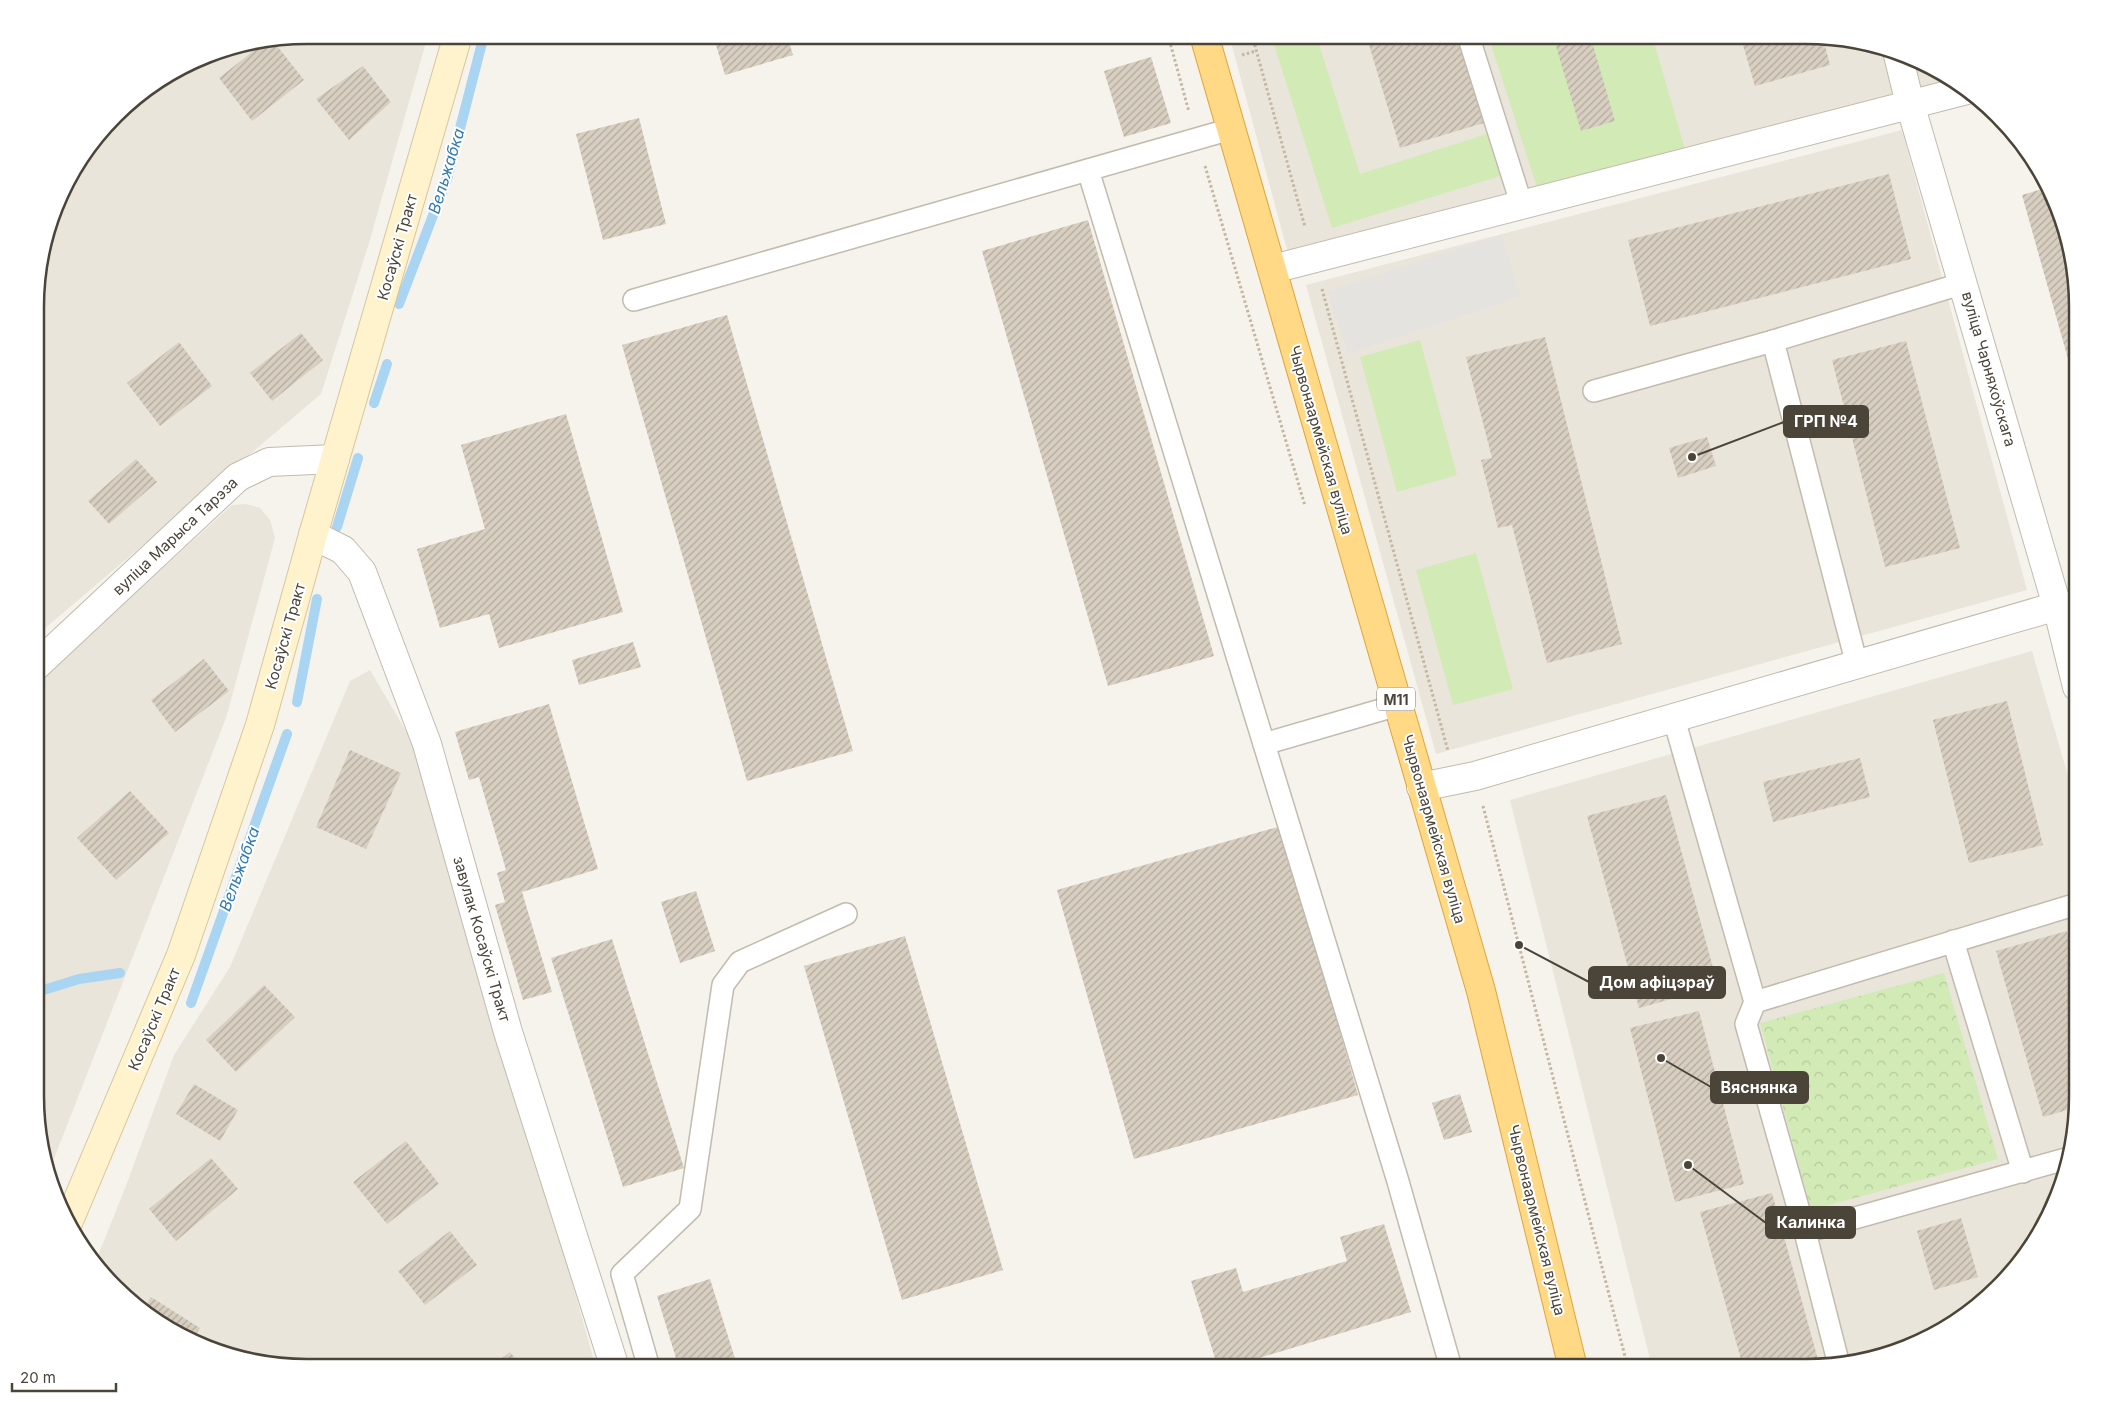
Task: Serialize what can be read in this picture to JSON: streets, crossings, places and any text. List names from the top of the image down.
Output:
{
  "streets": {
    "highway": ["Чырвонаармейская вуліца", "М11"],
    "main road": ["Косаўскі Тракт"],
    "street": ["вуліца Чарняхоўскага", "вуліца Марыса Тарэза", "завулак Косаўскі Тракт"]
  },
  "crossings": [
    ["Косаўскі Тракт", "вуліца Марыса Тарэза"],
    ["Косаўскі Тракт", "завулак Косаўскі Тракт"]
  ],
  "water": ["Вельжабка"],
  "places": [
    "ГРП №4",
    "Дом афіцэраў",
    "Вяснянка",
    "Калинка"
  ],
  "scale_bar": "20 m"
}
